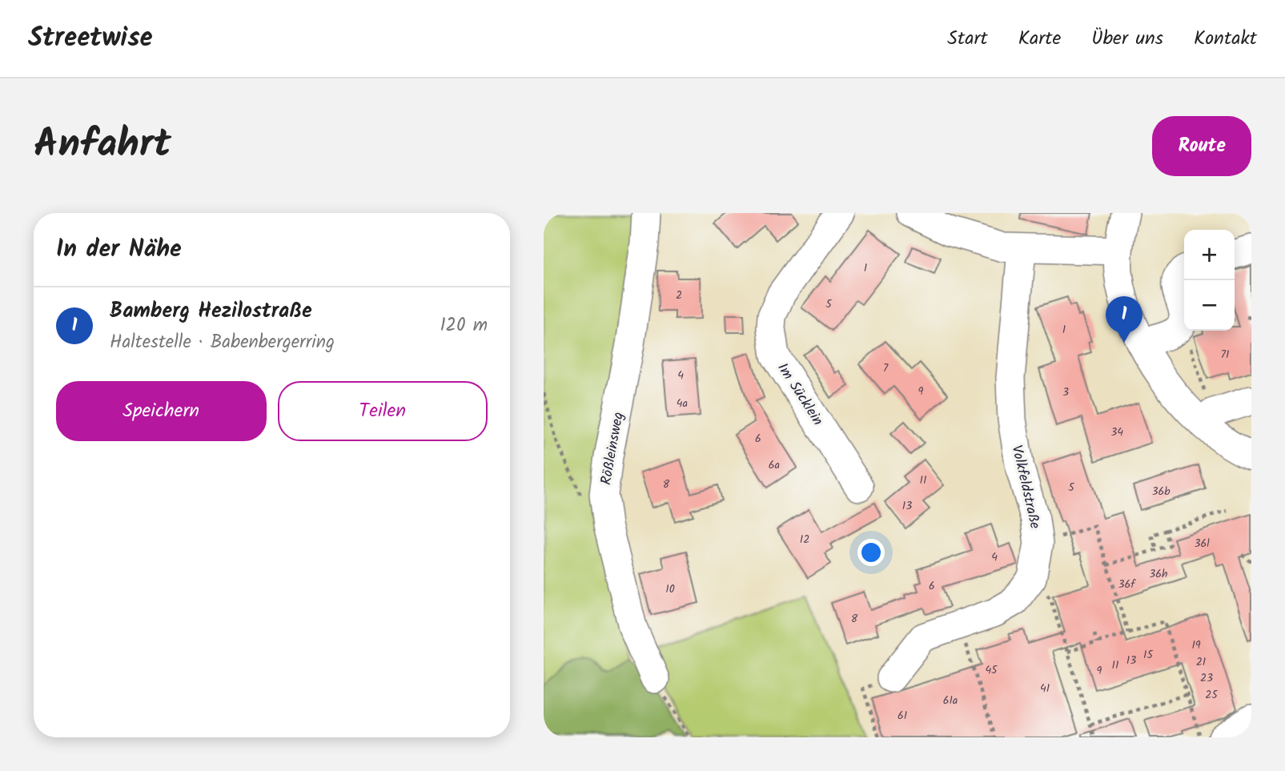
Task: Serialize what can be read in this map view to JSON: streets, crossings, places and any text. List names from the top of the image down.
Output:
{
  "streets": {
    "street": ["Im Sücklein", "Rößleinsweg", "Volkfeldstraße"]
  },
  "house_numbers": [
    "1",
    "2",
    "5",
    "1",
    "71",
    "7",
    "4",
    "9",
    "3",
    "4a",
    "34",
    "6",
    "6a",
    "11",
    "8",
    "5",
    "36b",
    "13",
    "12",
    "36l",
    "4",
    "36h",
    "36f",
    "6",
    "10",
    "8",
    "19",
    "15",
    "13",
    "21",
    "11",
    "45",
    "9",
    "23",
    "41",
    "25",
    "61a",
    "61"
  ],
  "page": {
    "header": "Streetwise",
    "nav": [
      "Start",
      "Karte",
      "Über uns",
      "Kontakt"
    ],
    "title": "Anfahrt",
    "buttons": [
      "Route",
      ["Speichern", "Teilen"]
    ],
    "heading": "In der Nähe",
    "map_buttons": ["+", "−"],
    "list": [
      {
        "mark": "1",
        "name": "Bamberg Hezilostraße",
        "note": "Haltestelle · Babenbergerring",
        "value": "120 m"
      }
    ],
    "pins": "1"
  }
}
